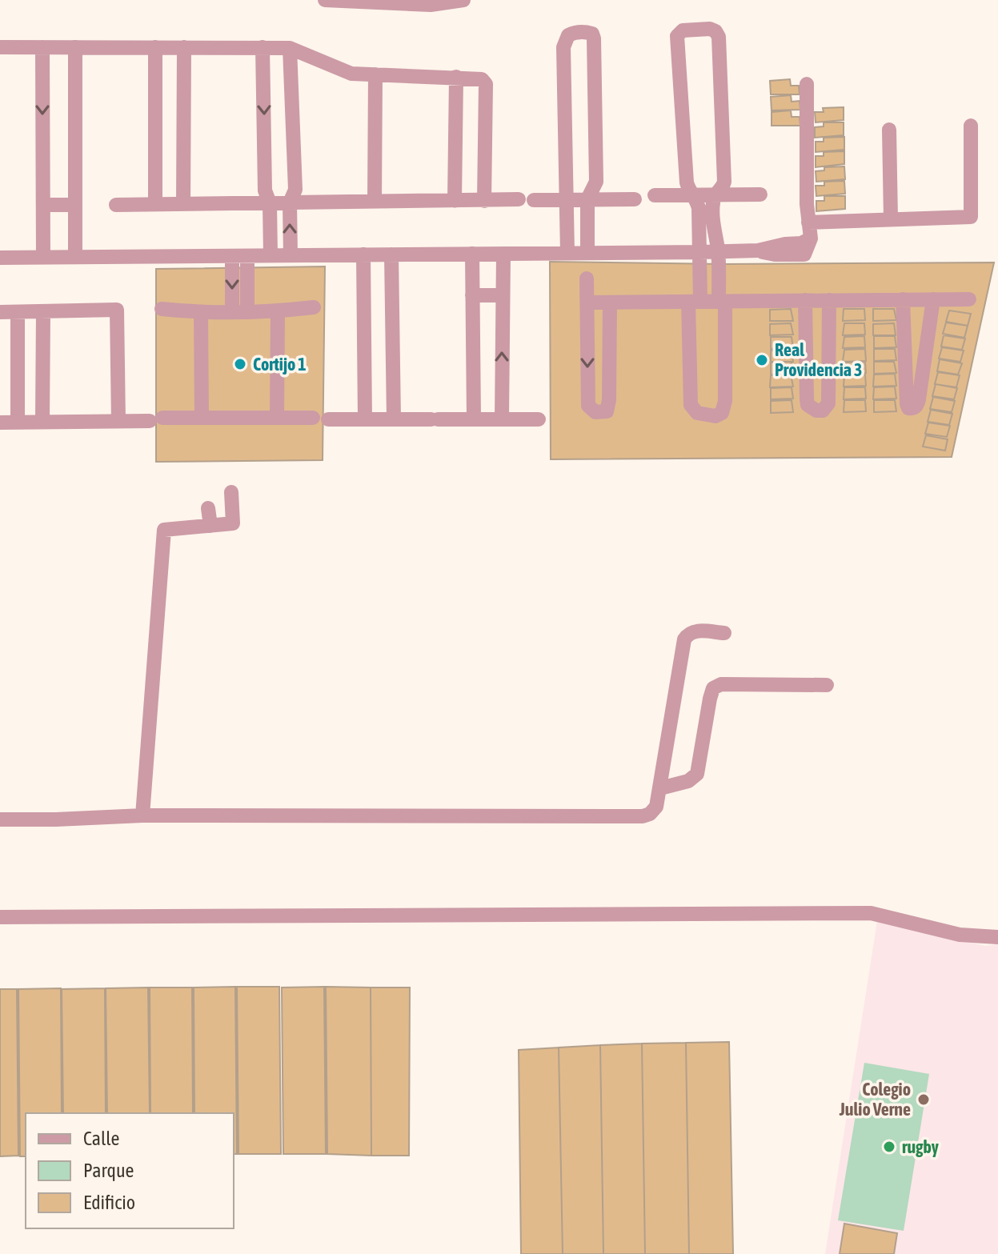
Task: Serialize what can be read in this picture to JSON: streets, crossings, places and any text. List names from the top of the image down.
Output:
{
  "places": [
    "Real Providencia 3",
    "Cortijo 1",
    "Colegio Julio Verne",
    "rugby"
  ],
  "legend": ["Calle", "Parque", "Edificio"]
}
